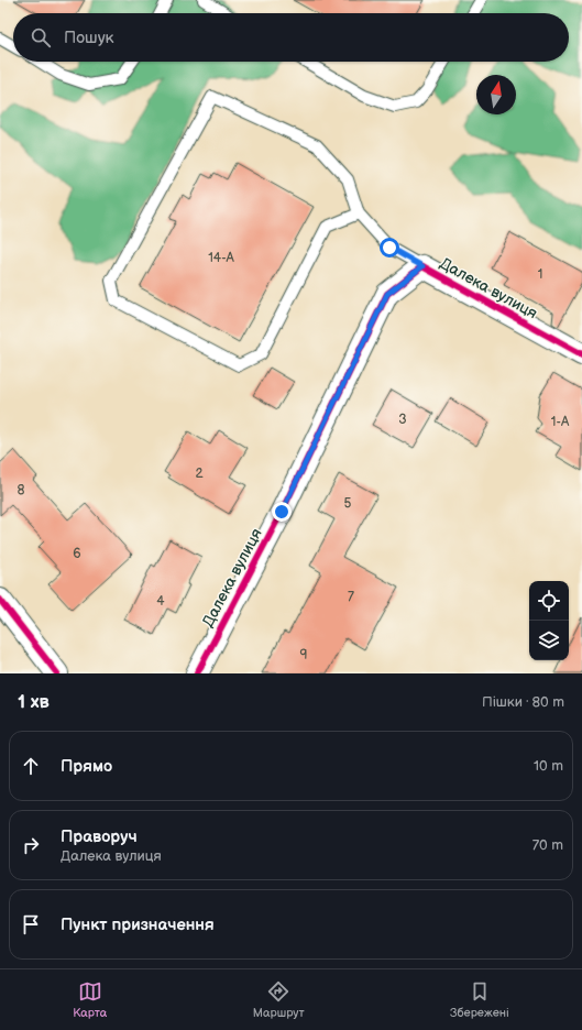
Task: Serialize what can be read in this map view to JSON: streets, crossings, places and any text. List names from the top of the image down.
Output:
{
  "streets": {
    "street": ["Далека вулиця"]
  },
  "house_numbers": [
    "14-А",
    "1",
    "3",
    "1-А",
    "2",
    "8",
    "5",
    "6",
    "7",
    "4",
    "9"
  ],
  "north": "top",
  "page": {
    "search": "Пошук",
    "heading": ["1 хв", "Пішки · 80 m"],
    "list": [
      ["Прямо", "10 m"],
      ["Праворуч", "Далека вулиця", "70 m"],
      "Пункт призначення"
    ],
    "nav": ["Карта", "Маршрут", "Збережені"]
  }
}
